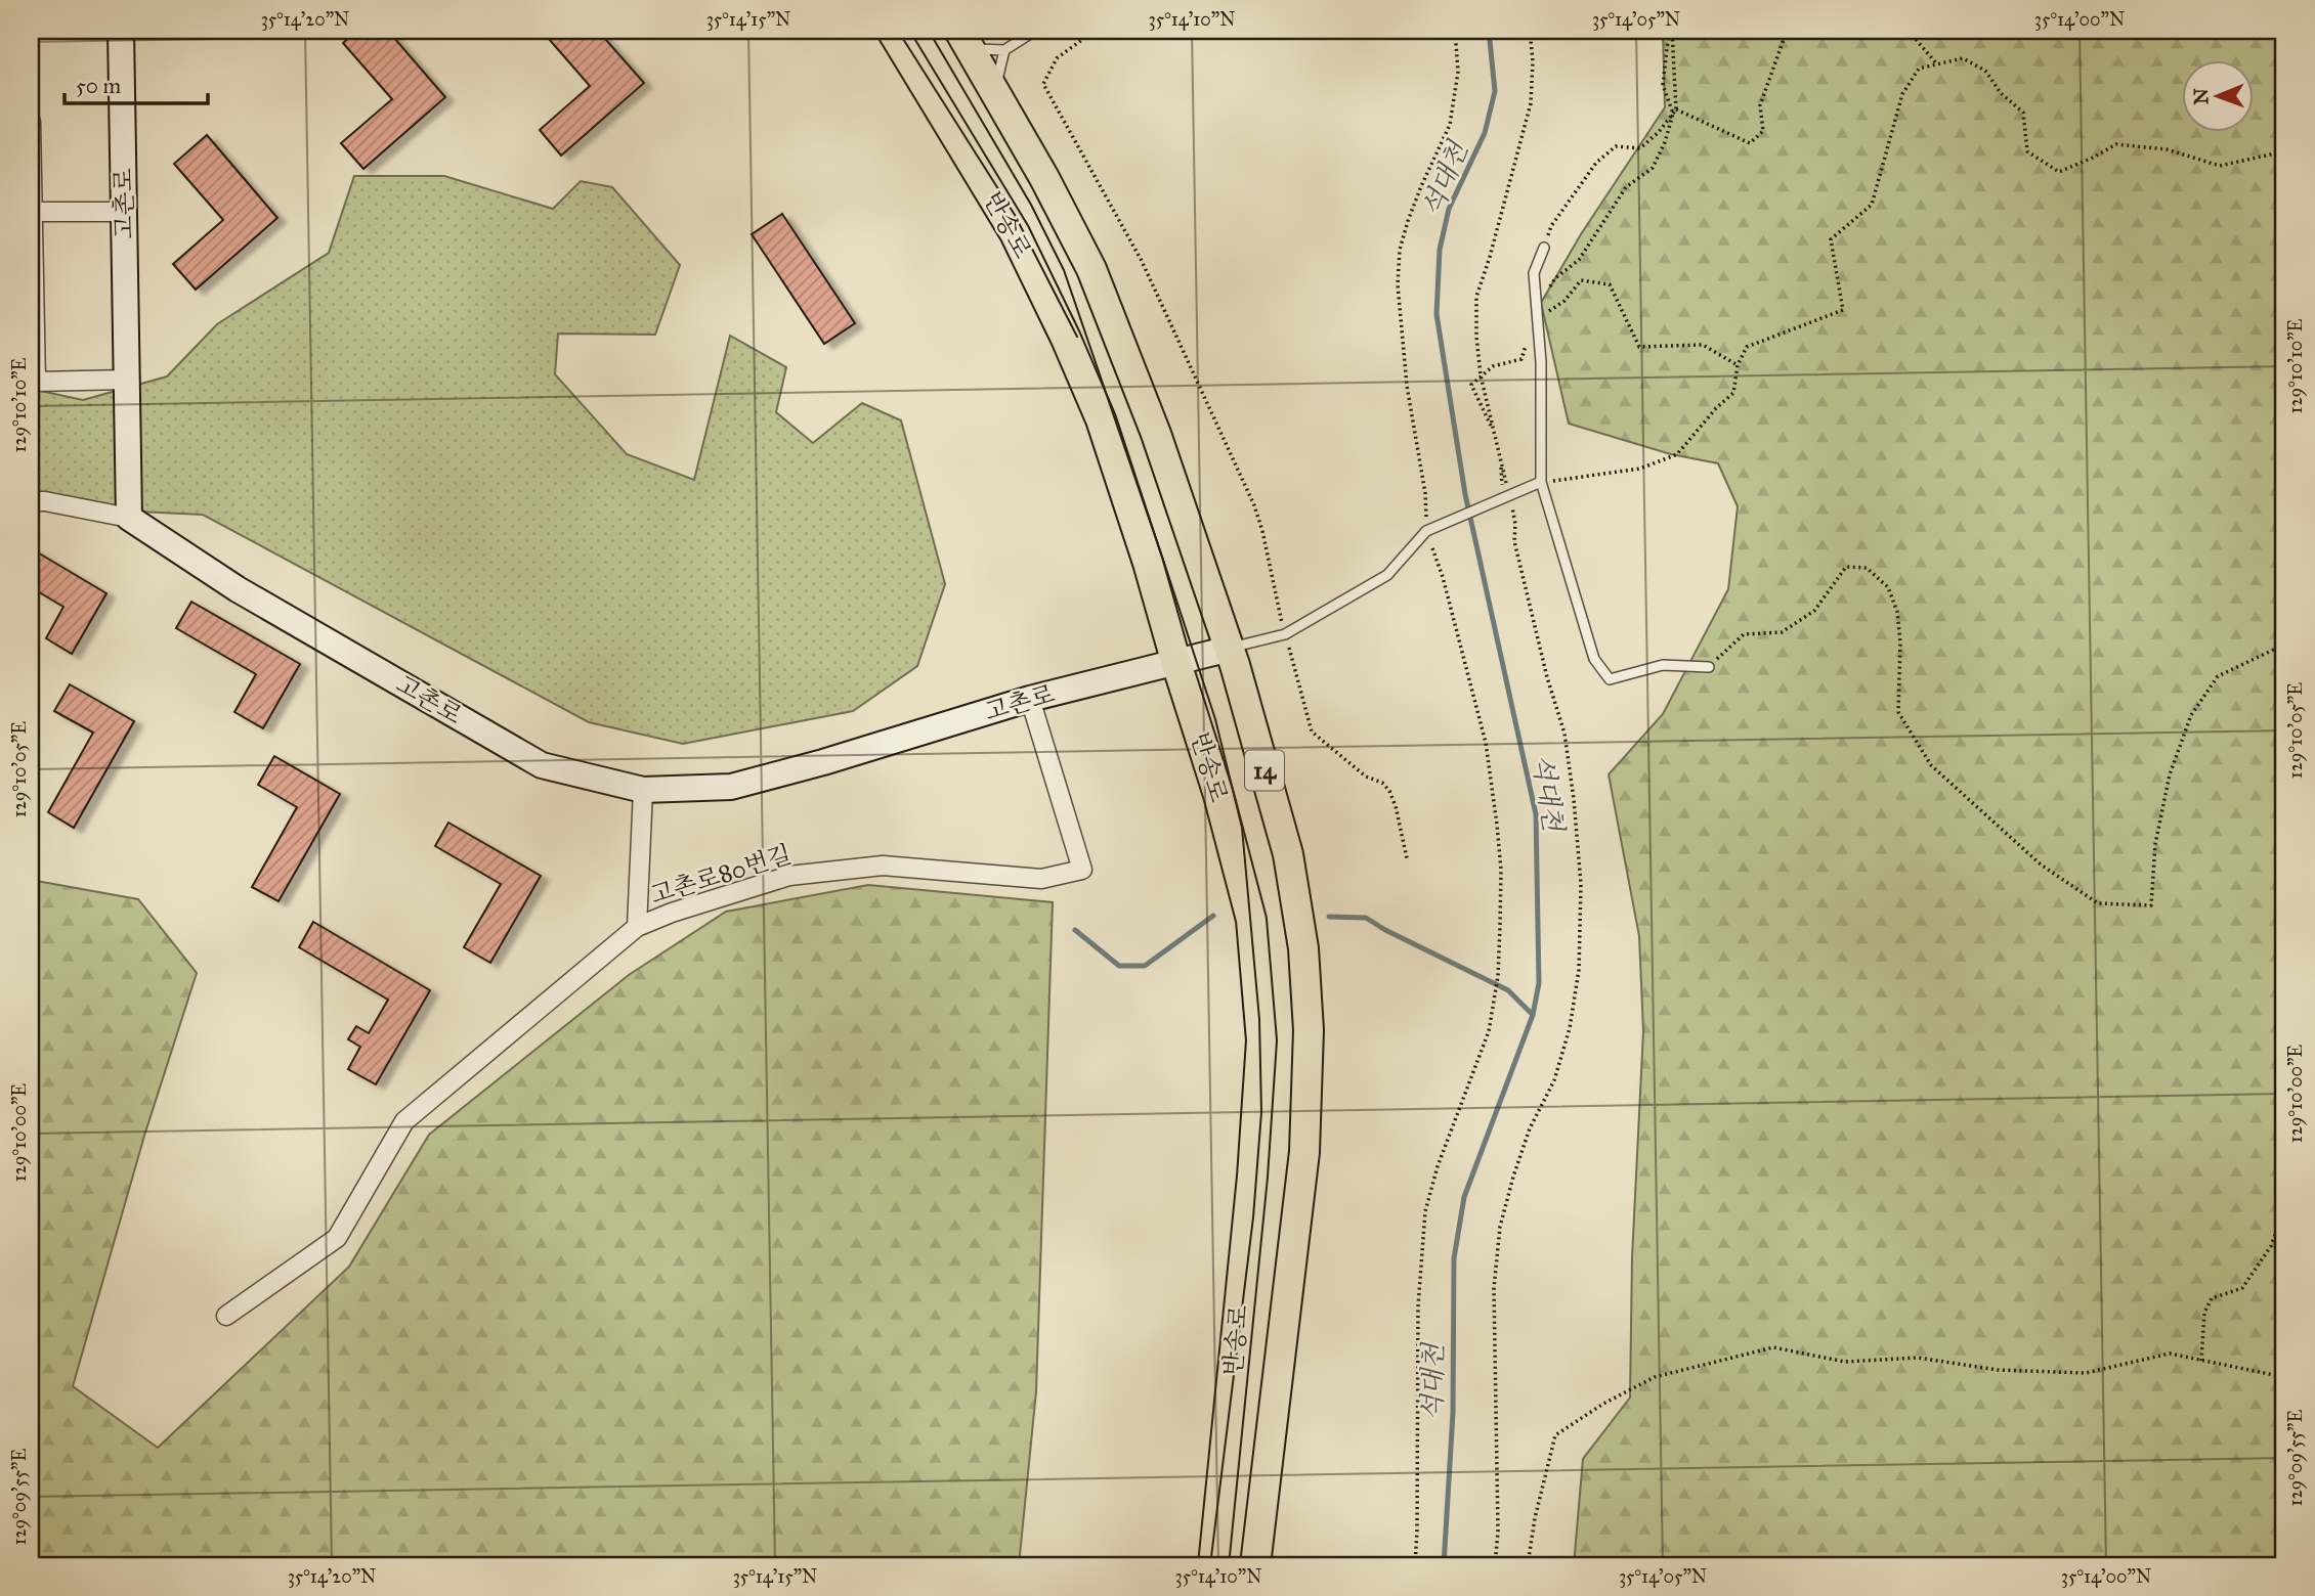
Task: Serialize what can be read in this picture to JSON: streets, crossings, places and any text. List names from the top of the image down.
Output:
{
  "streets": {
    "main road": ["반송로", "14"],
    "street": ["고촌로", "고촌로80번길"]
  },
  "crossings": [
    ["고촌로", "반송로"],
    ["고촌로", "고촌로80번길"]
  ],
  "water": ["석대천"],
  "scale_bar": "50 m",
  "north": "left",
  "coordinates": [
    "35°14'20\"N",
    "35°14'15\"N",
    "35°14'10\"N",
    "35°14'05\"N",
    "35°14'00\"N",
    "129°10'10\"E",
    "129°10'05\"E",
    "129°10'00\"E",
    "129°09'55\"E"
  ]
}
